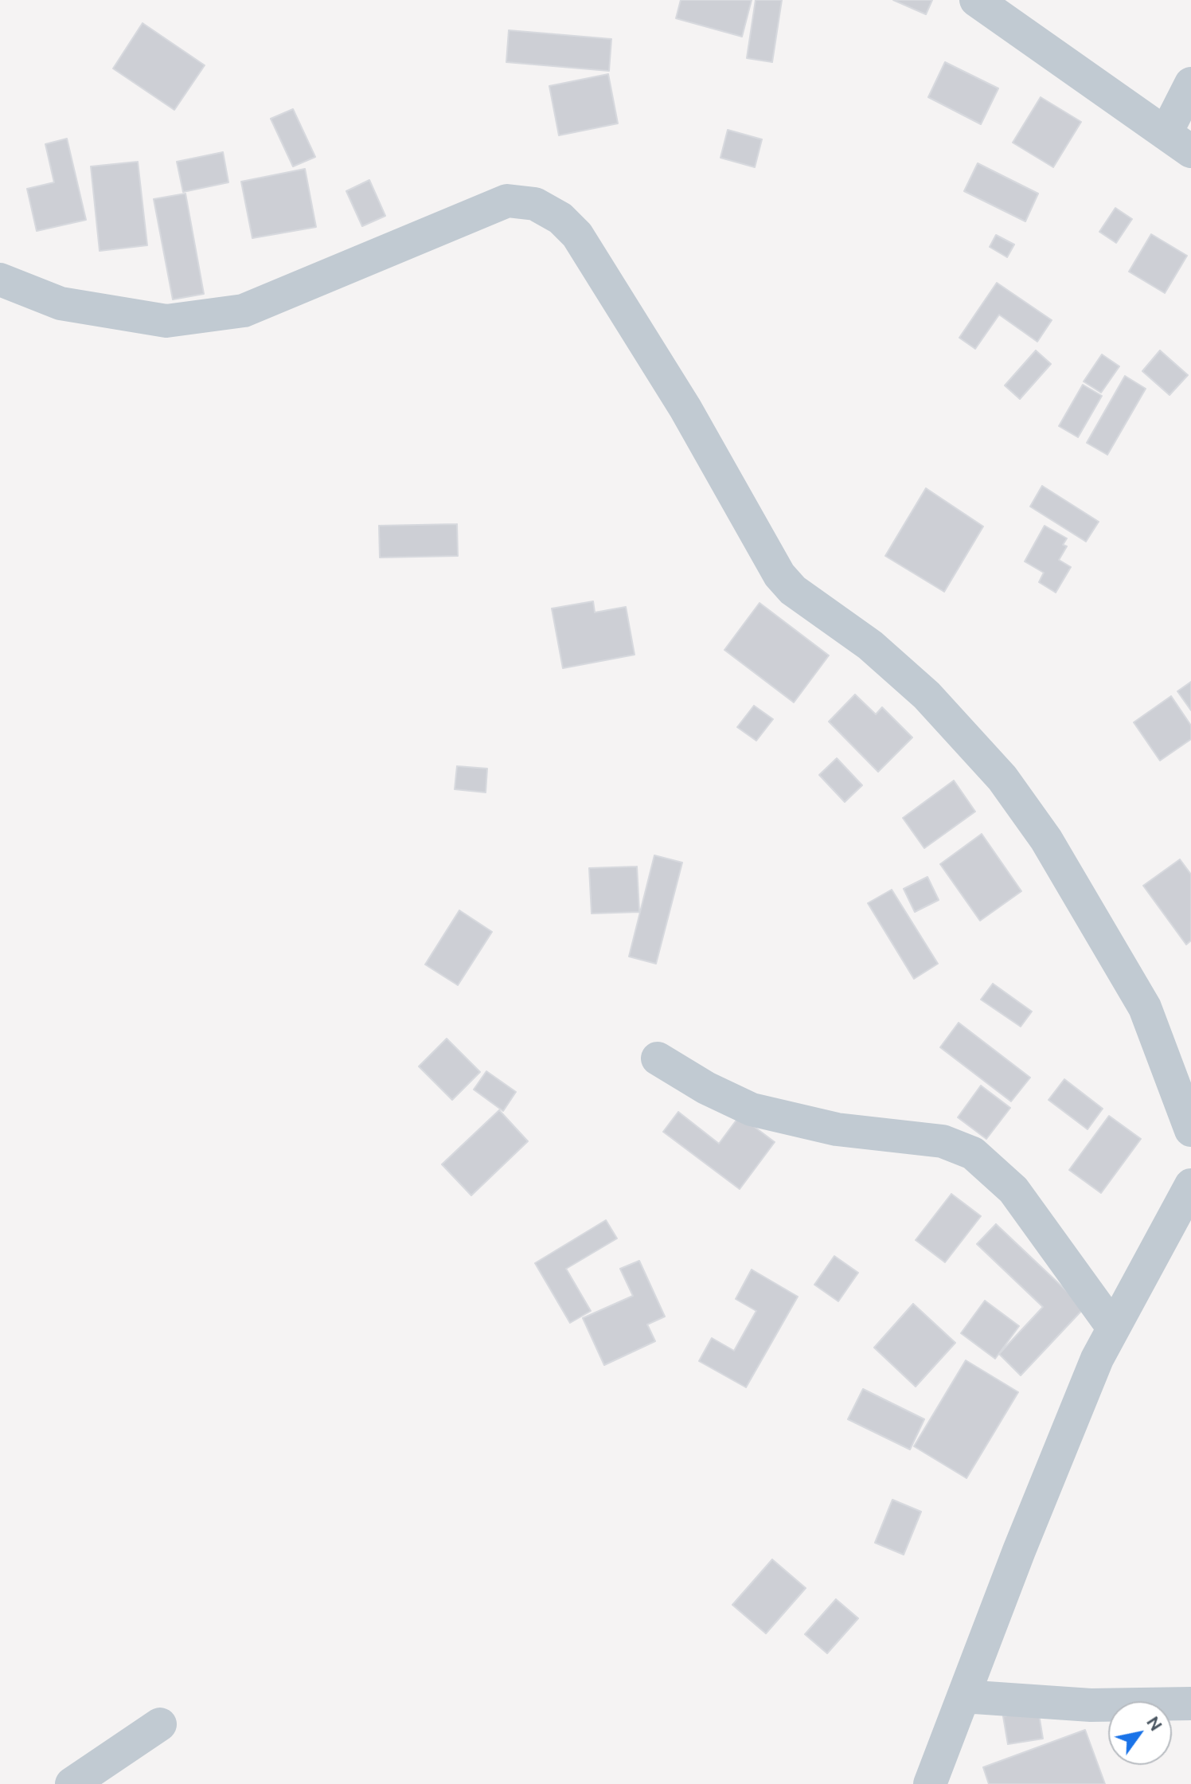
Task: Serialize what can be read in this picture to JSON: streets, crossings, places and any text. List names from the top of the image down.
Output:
{
  "north": "top right"
}
